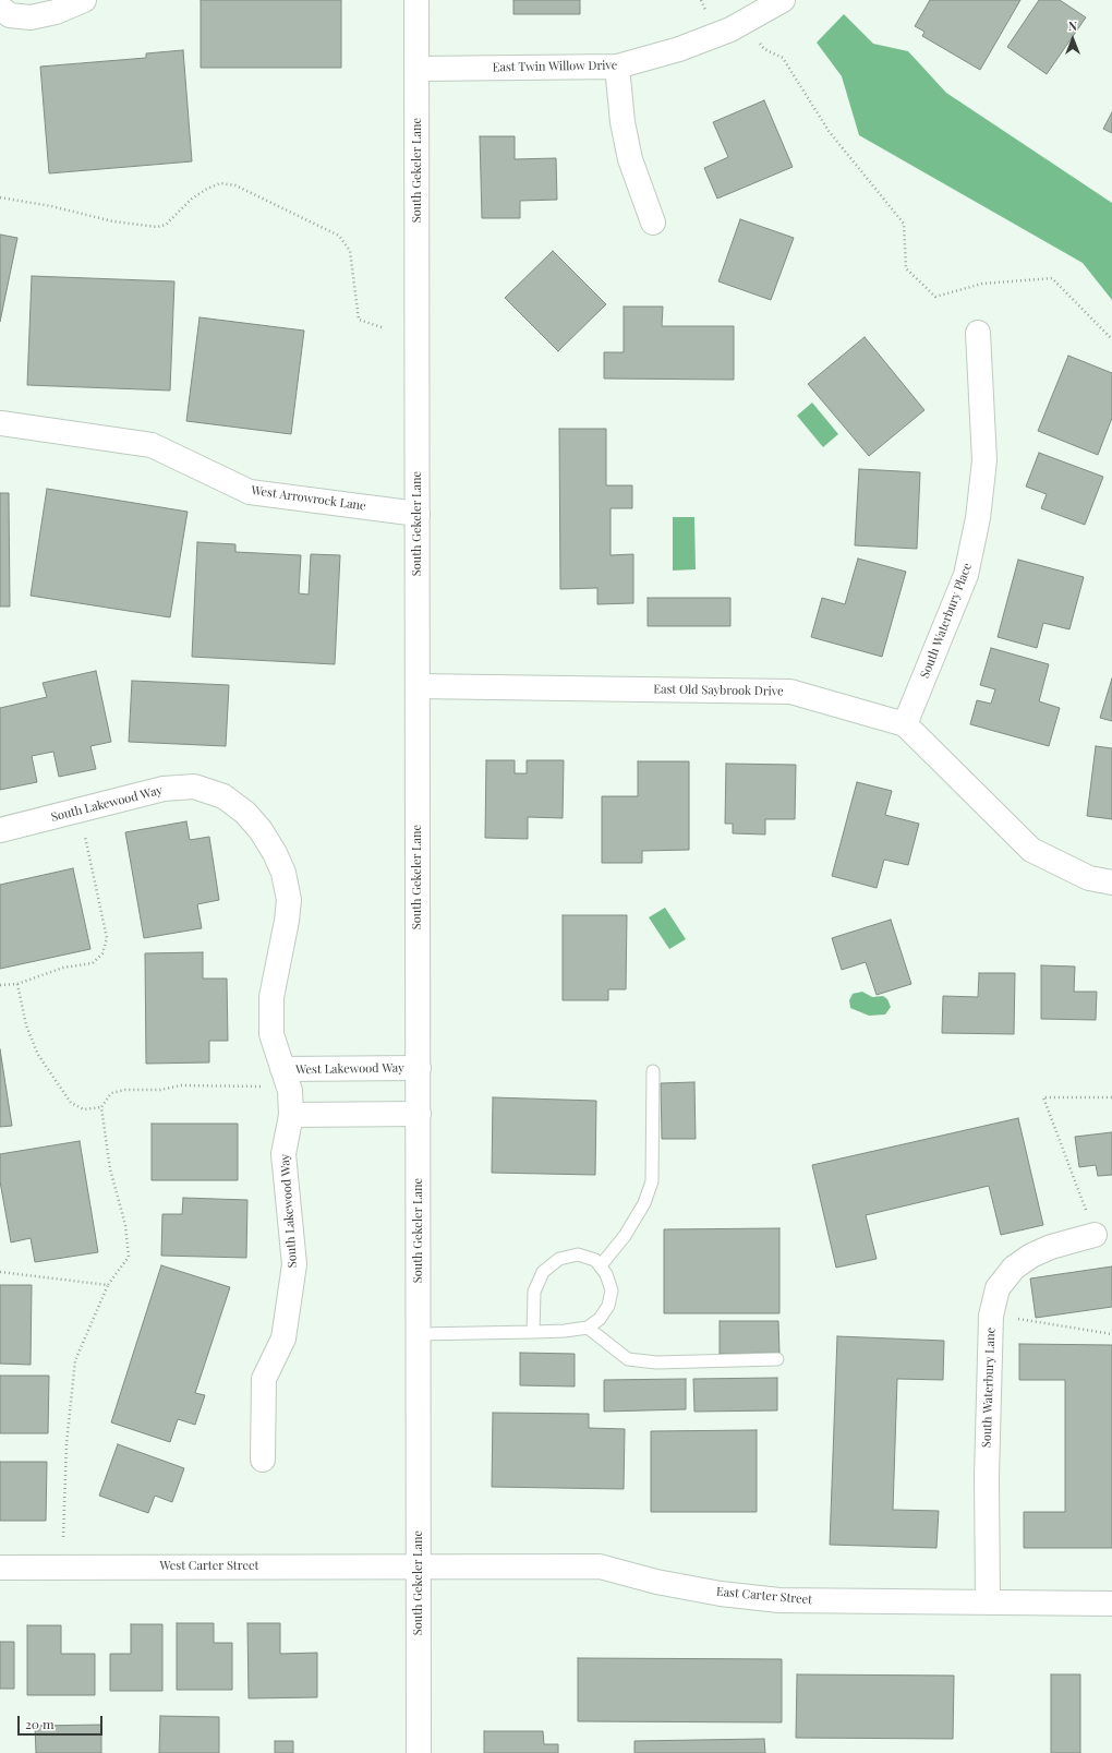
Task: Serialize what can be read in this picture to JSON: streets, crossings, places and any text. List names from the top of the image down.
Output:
{
  "streets": {
    "street": [
      "East Twin Willow Drive",
      "South Gekeler Lane",
      "West Arrowrock Lane",
      "South Waterbury Place",
      "East Old Saybrook Drive",
      "South Lakewood Way",
      "West Lakewood Way",
      "South Waterbury Lane",
      "West Carter Street",
      "East Carter Street"
    ]
  },
  "crossings": [
    ["East Twin Willow Drive", "South Gekeler Lane"],
    ["South Gekeler Lane", "West Arrowrock Lane"],
    ["South Gekeler Lane", "East Old Saybrook Drive"],
    ["South Gekeler Lane", "West Lakewood Way"],
    ["South Gekeler Lane", "West Carter Street"],
    ["South Gekeler Lane", "East Carter Street"],
    ["South Waterbury Place", "East Old Saybrook Drive"],
    ["South Lakewood Way", "West Lakewood Way"],
    ["South Waterbury Lane", "East Carter Street"],
    ["West Carter Street", "East Carter Street"]
  ],
  "scale_bar": "20 m",
  "north": "top"
}
